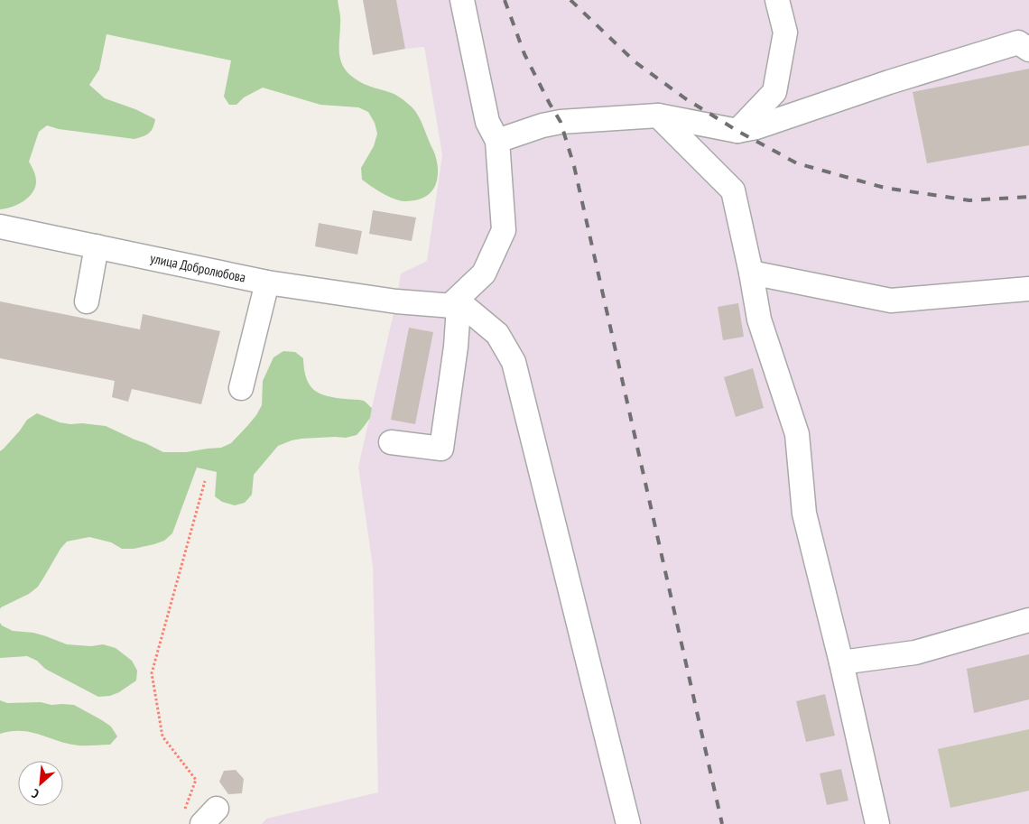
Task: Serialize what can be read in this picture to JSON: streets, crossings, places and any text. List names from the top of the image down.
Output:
{
  "streets": {
    "street": ["улица Добролюбова"]
  },
  "north": "bottom left"
}
